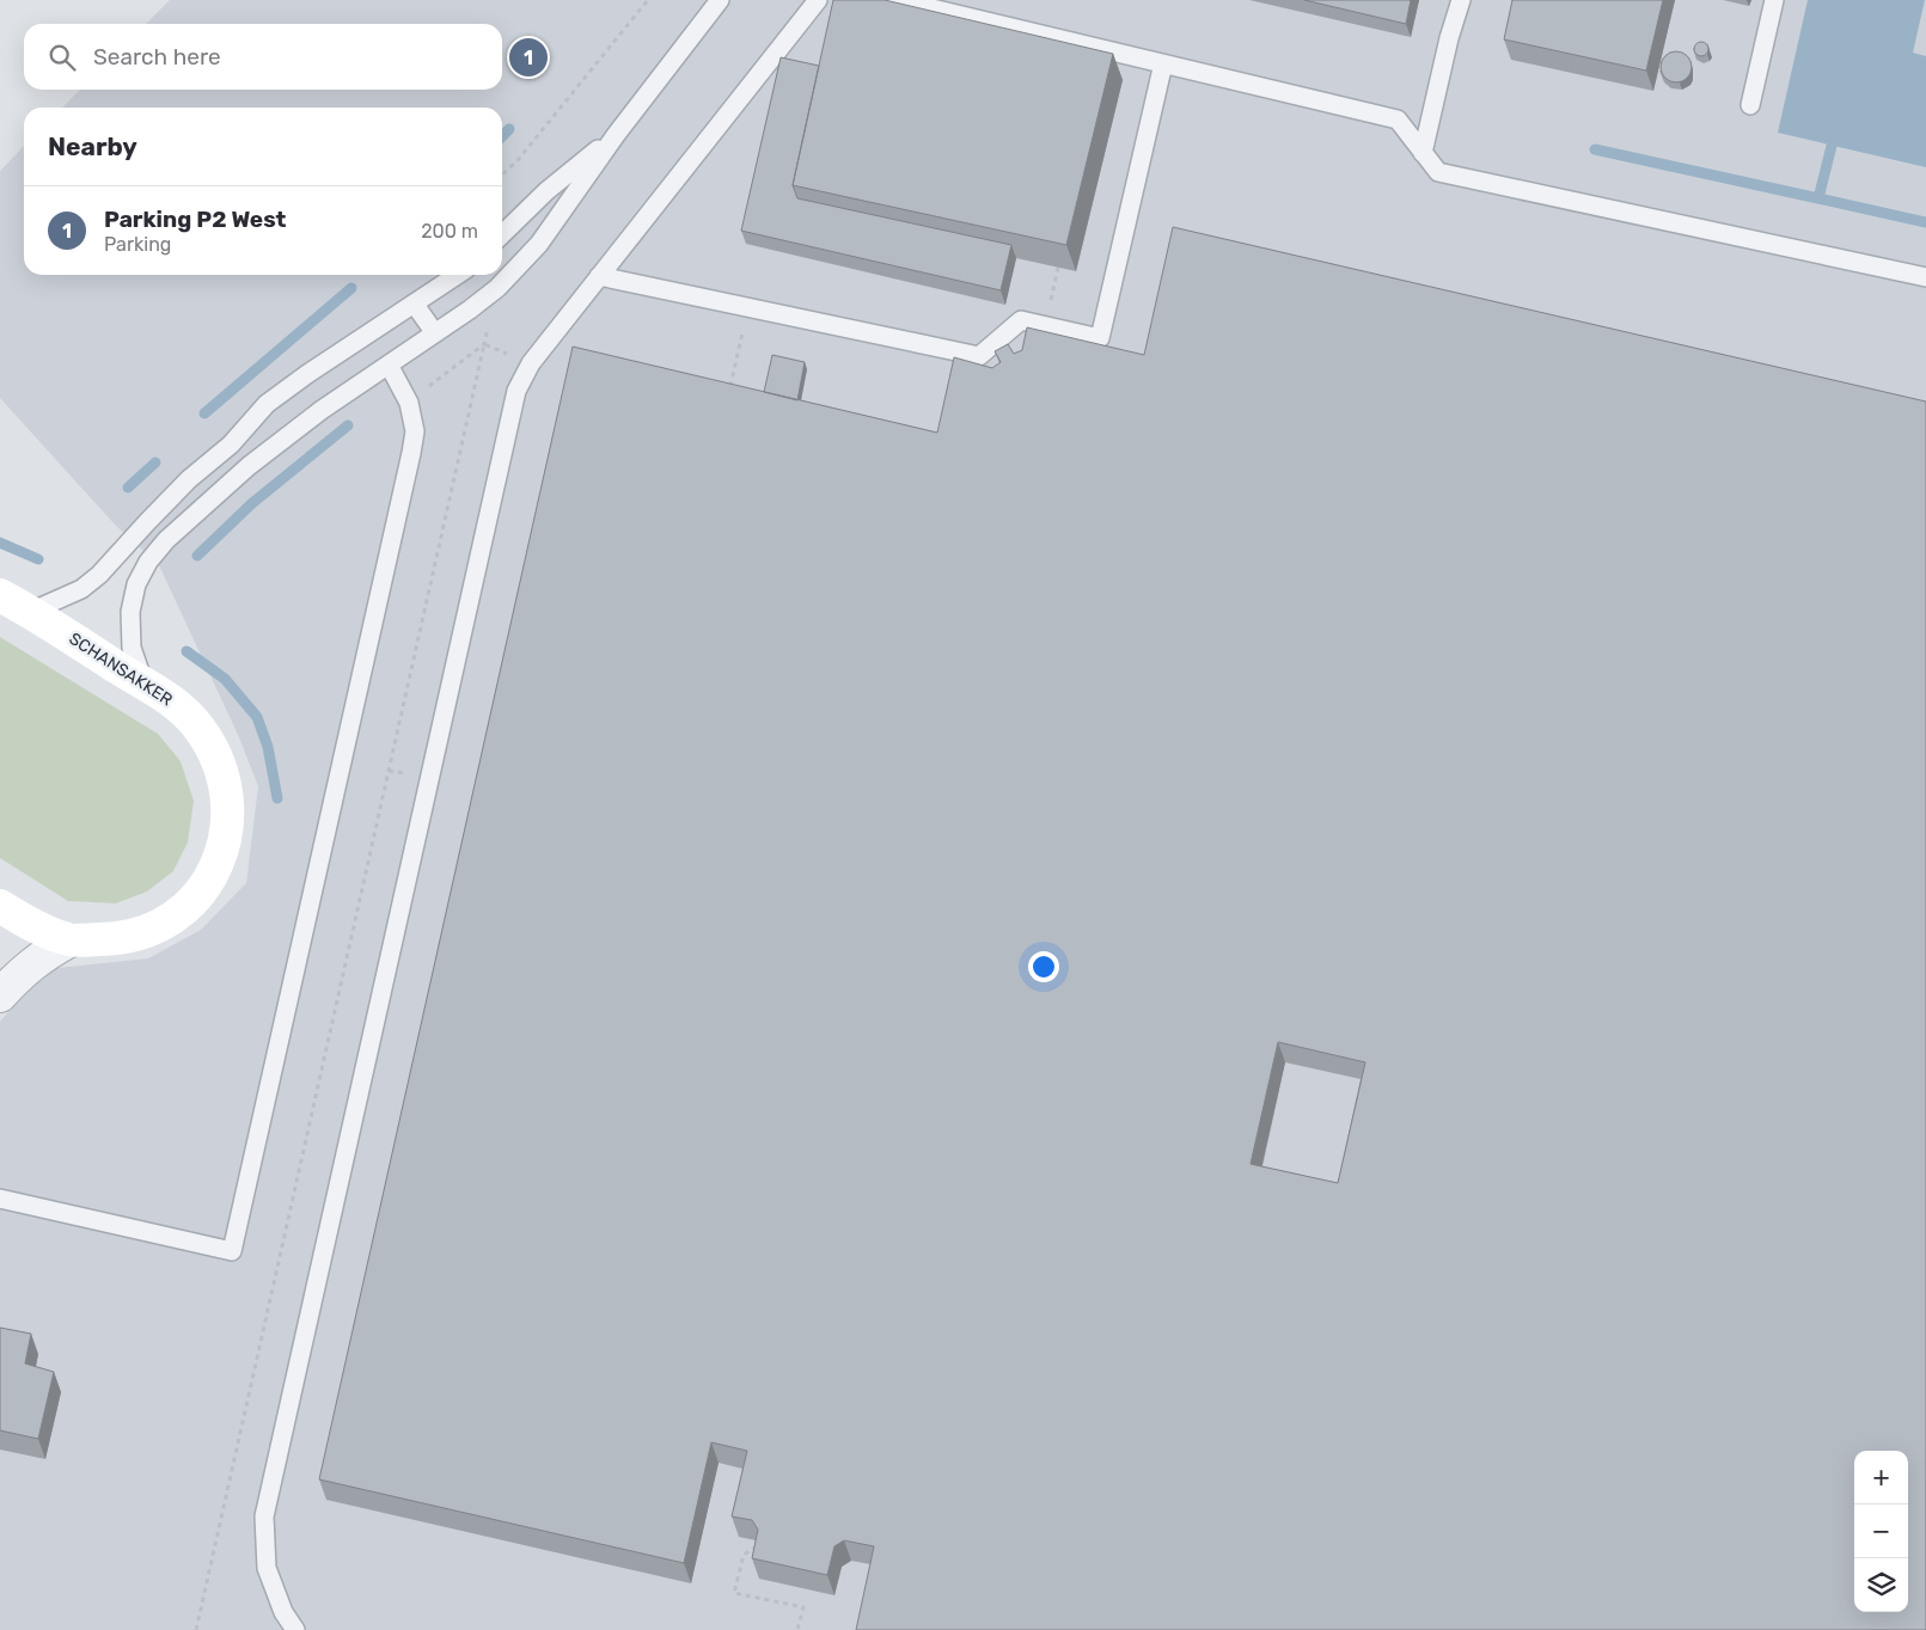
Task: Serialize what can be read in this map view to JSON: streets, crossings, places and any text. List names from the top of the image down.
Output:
{
  "streets": {
    "street": ["SCHANSAKKER"]
  },
  "page": {
    "search": "Search here",
    "pins": "1",
    "heading": "Nearby",
    "list": [
      {
        "mark": "1",
        "name": "Parking P2 West",
        "note": "Parking",
        "value": "200 m"
      }
    ],
    "map_buttons": ["+", "−"]
  }
}
